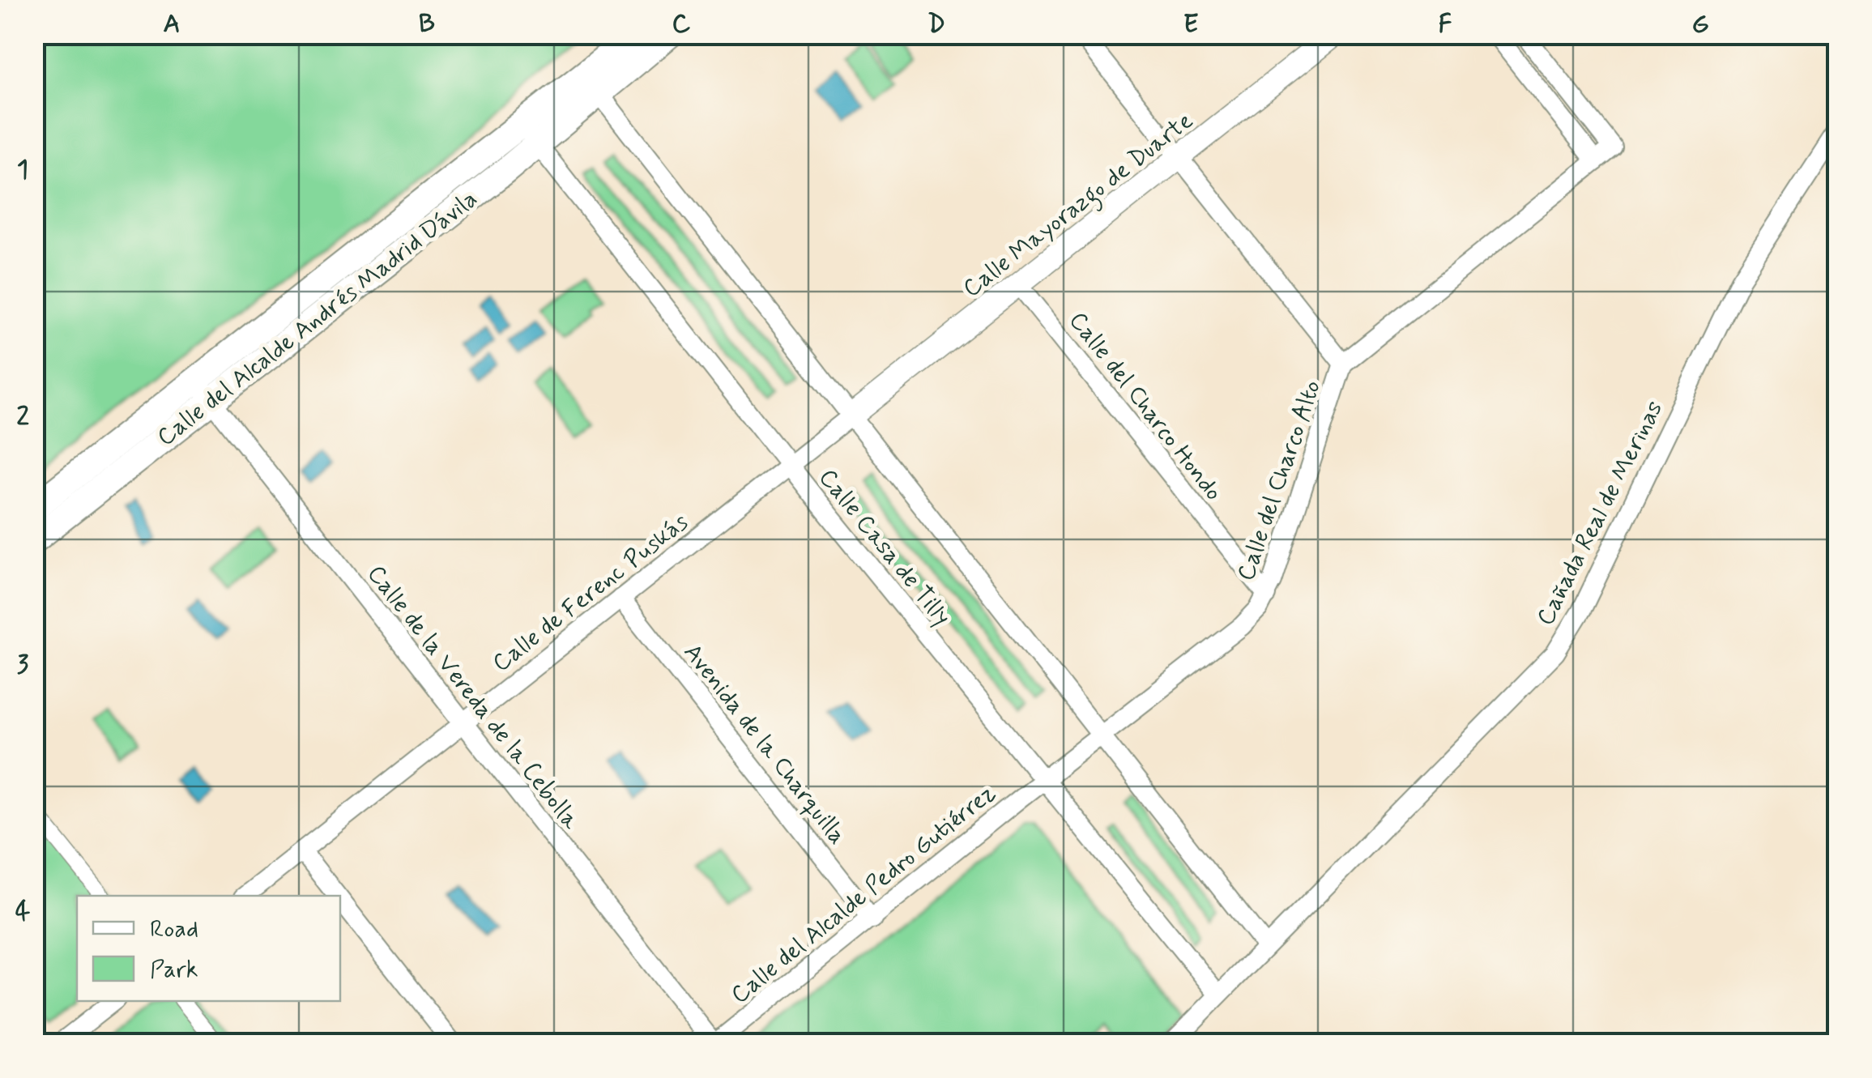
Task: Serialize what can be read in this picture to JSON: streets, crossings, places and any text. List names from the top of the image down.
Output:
{
  "streets": {
    "main road": ["Calle del Alcalde Andrés Madrid Dávila"],
    "street": [
      "Calle Mayorazgo de Duarte",
      "Calle del Charco Hondo",
      "Calle del Charco Alto",
      "Cañada Real de Merinas",
      "Calle Casa de Tilly",
      "Calle de Ferenc Puskás",
      "Calle de la Vereda de la Cebolla",
      "Avenida de la Charquilla",
      "Calle del Alcalde Pedro Gutiérrez"
    ]
  },
  "crossings": [
    ["Calle Mayorazgo de Duarte", "Calle del Charco Hondo"],
    ["Calle Mayorazgo de Duarte", "Calle de Ferenc Puskás"],
    ["Calle del Alcalde Andrés Madrid Dávila", "Calle Casa de Tilly"],
    ["Calle del Alcalde Andrés Madrid Dávila", "Calle de la Vereda de la Cebolla"],
    ["Calle del Charco Hondo", "Calle del Charco Alto"],
    ["Calle del Charco Alto", "Calle Casa de Tilly"],
    ["Calle del Charco Alto", "Calle del Alcalde Pedro Gutiérrez"],
    ["Cañada Real de Merinas", "Calle Casa de Tilly"],
    ["Calle Casa de Tilly", "Calle de Ferenc Puskás"],
    ["Calle Casa de Tilly", "Calle del Alcalde Pedro Gutiérrez"],
    ["Calle de Ferenc Puskás", "Calle de la Vereda de la Cebolla"],
    ["Calle de Ferenc Puskás", "Avenida de la Charquilla"],
    ["Calle de la Vereda de la Cebolla", "Calle del Alcalde Pedro Gutiérrez"],
    ["Avenida de la Charquilla", "Calle del Alcalde Pedro Gutiérrez"]
  ],
  "legend": ["Road", "Park"],
  "grid": {
    "columns": [
      "A",
      "B",
      "C",
      "D",
      "E",
      "F",
      "G"
    ],
    "rows": [
      "1",
      "2",
      "3",
      "4"
    ]
  }
}
